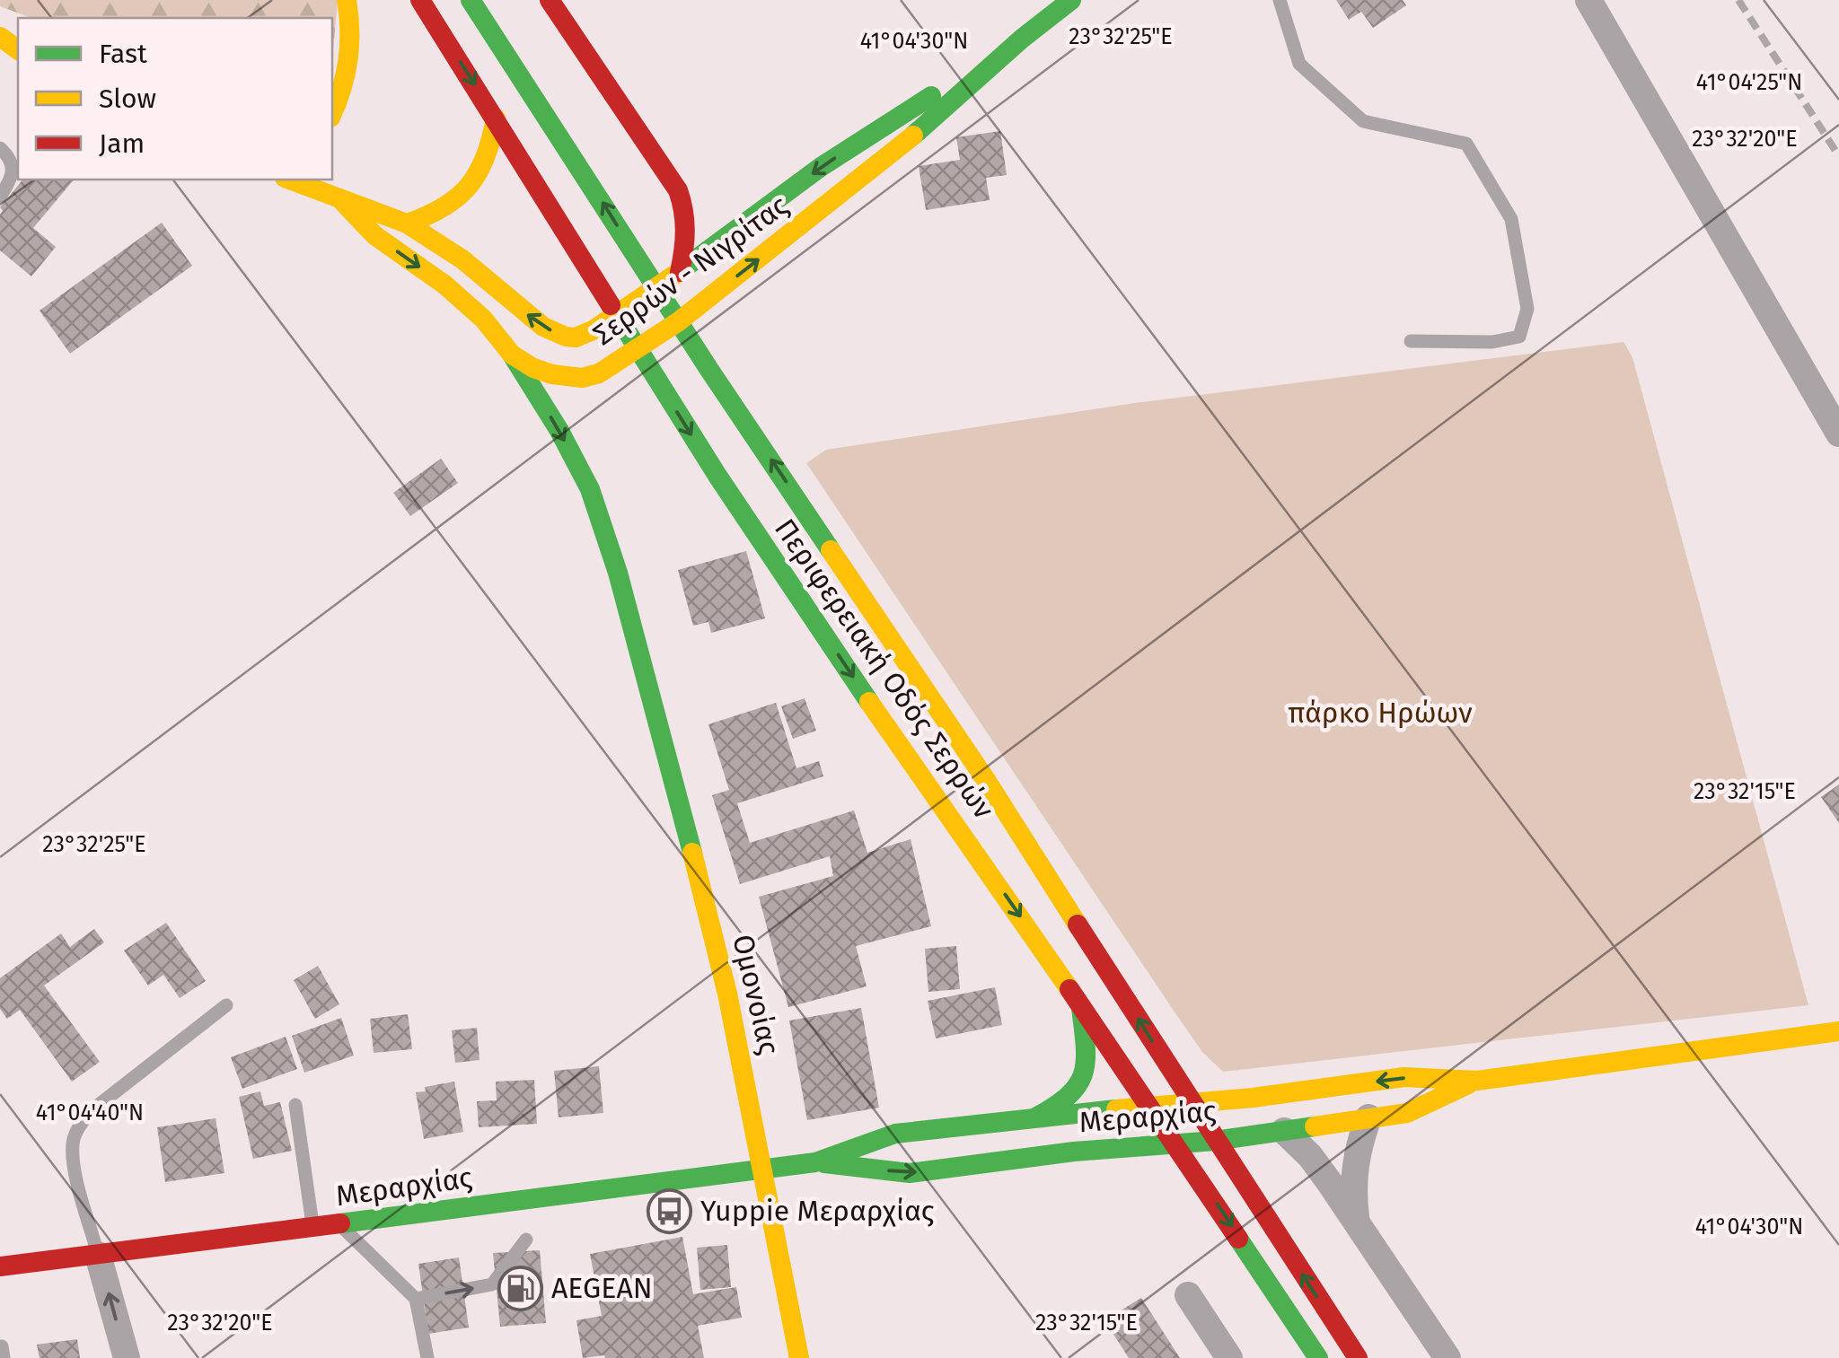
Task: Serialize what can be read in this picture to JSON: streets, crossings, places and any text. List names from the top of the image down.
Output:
{
  "streets": {
    "main road": [
      "Σερρών - Νιγρίτας",
      "Περιφερειακή Οδός Σερρών",
      "Ομονοίας",
      "Μεραρχίας"
    ]
  },
  "crossings": [
    ["Σερρών - Νιγρίτας", "Περιφερειακή Οδός Σερρών"],
    ["Σερρών - Νιγρίτας", "Ομονοίας"],
    ["Περιφερειακή Οδός Σερρών", "Μεραρχίας"],
    ["Ομονοίας", "Μεραρχίας"]
  ],
  "one_way": ["Ομονοίας"],
  "parks": ["πάρκο Ηρώων"],
  "places": {
    "bus stop": ["Yuppie Μεραρχίας"],
    "fuel station": ["AEGEAN"]
  },
  "legend": ["Fast", "Slow", "Jam"],
  "coordinates": [
    "23°32'25\"E",
    "41°04'30\"N",
    "41°04'25\"N",
    "23°32'20\"E",
    "23°32'15\"E",
    "41°04'40\"N"
  ]
}
